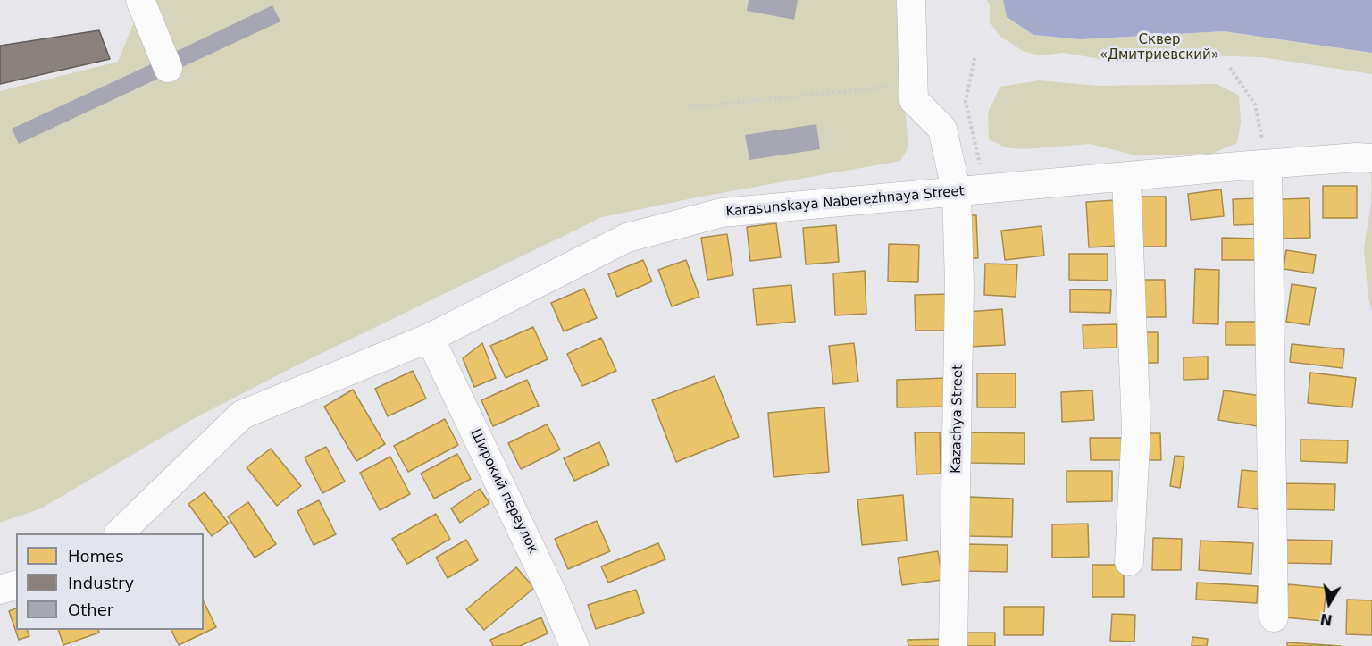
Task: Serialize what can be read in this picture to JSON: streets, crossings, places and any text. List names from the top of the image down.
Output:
{
  "streets": {
    "street": ["Karasunskaya Naberezhnaya Street", "Kazachya Street", "Широкий переулок"]
  },
  "crossings": [
    ["Karasunskaya Naberezhnaya Street", "Kazachya Street"],
    ["Karasunskaya Naberezhnaya Street", "Широкий переулок"]
  ],
  "parks": ["Сквер «Дмитриевский»"],
  "legend": ["Homes", "Industry", "Other"],
  "north": "bottom"
}
